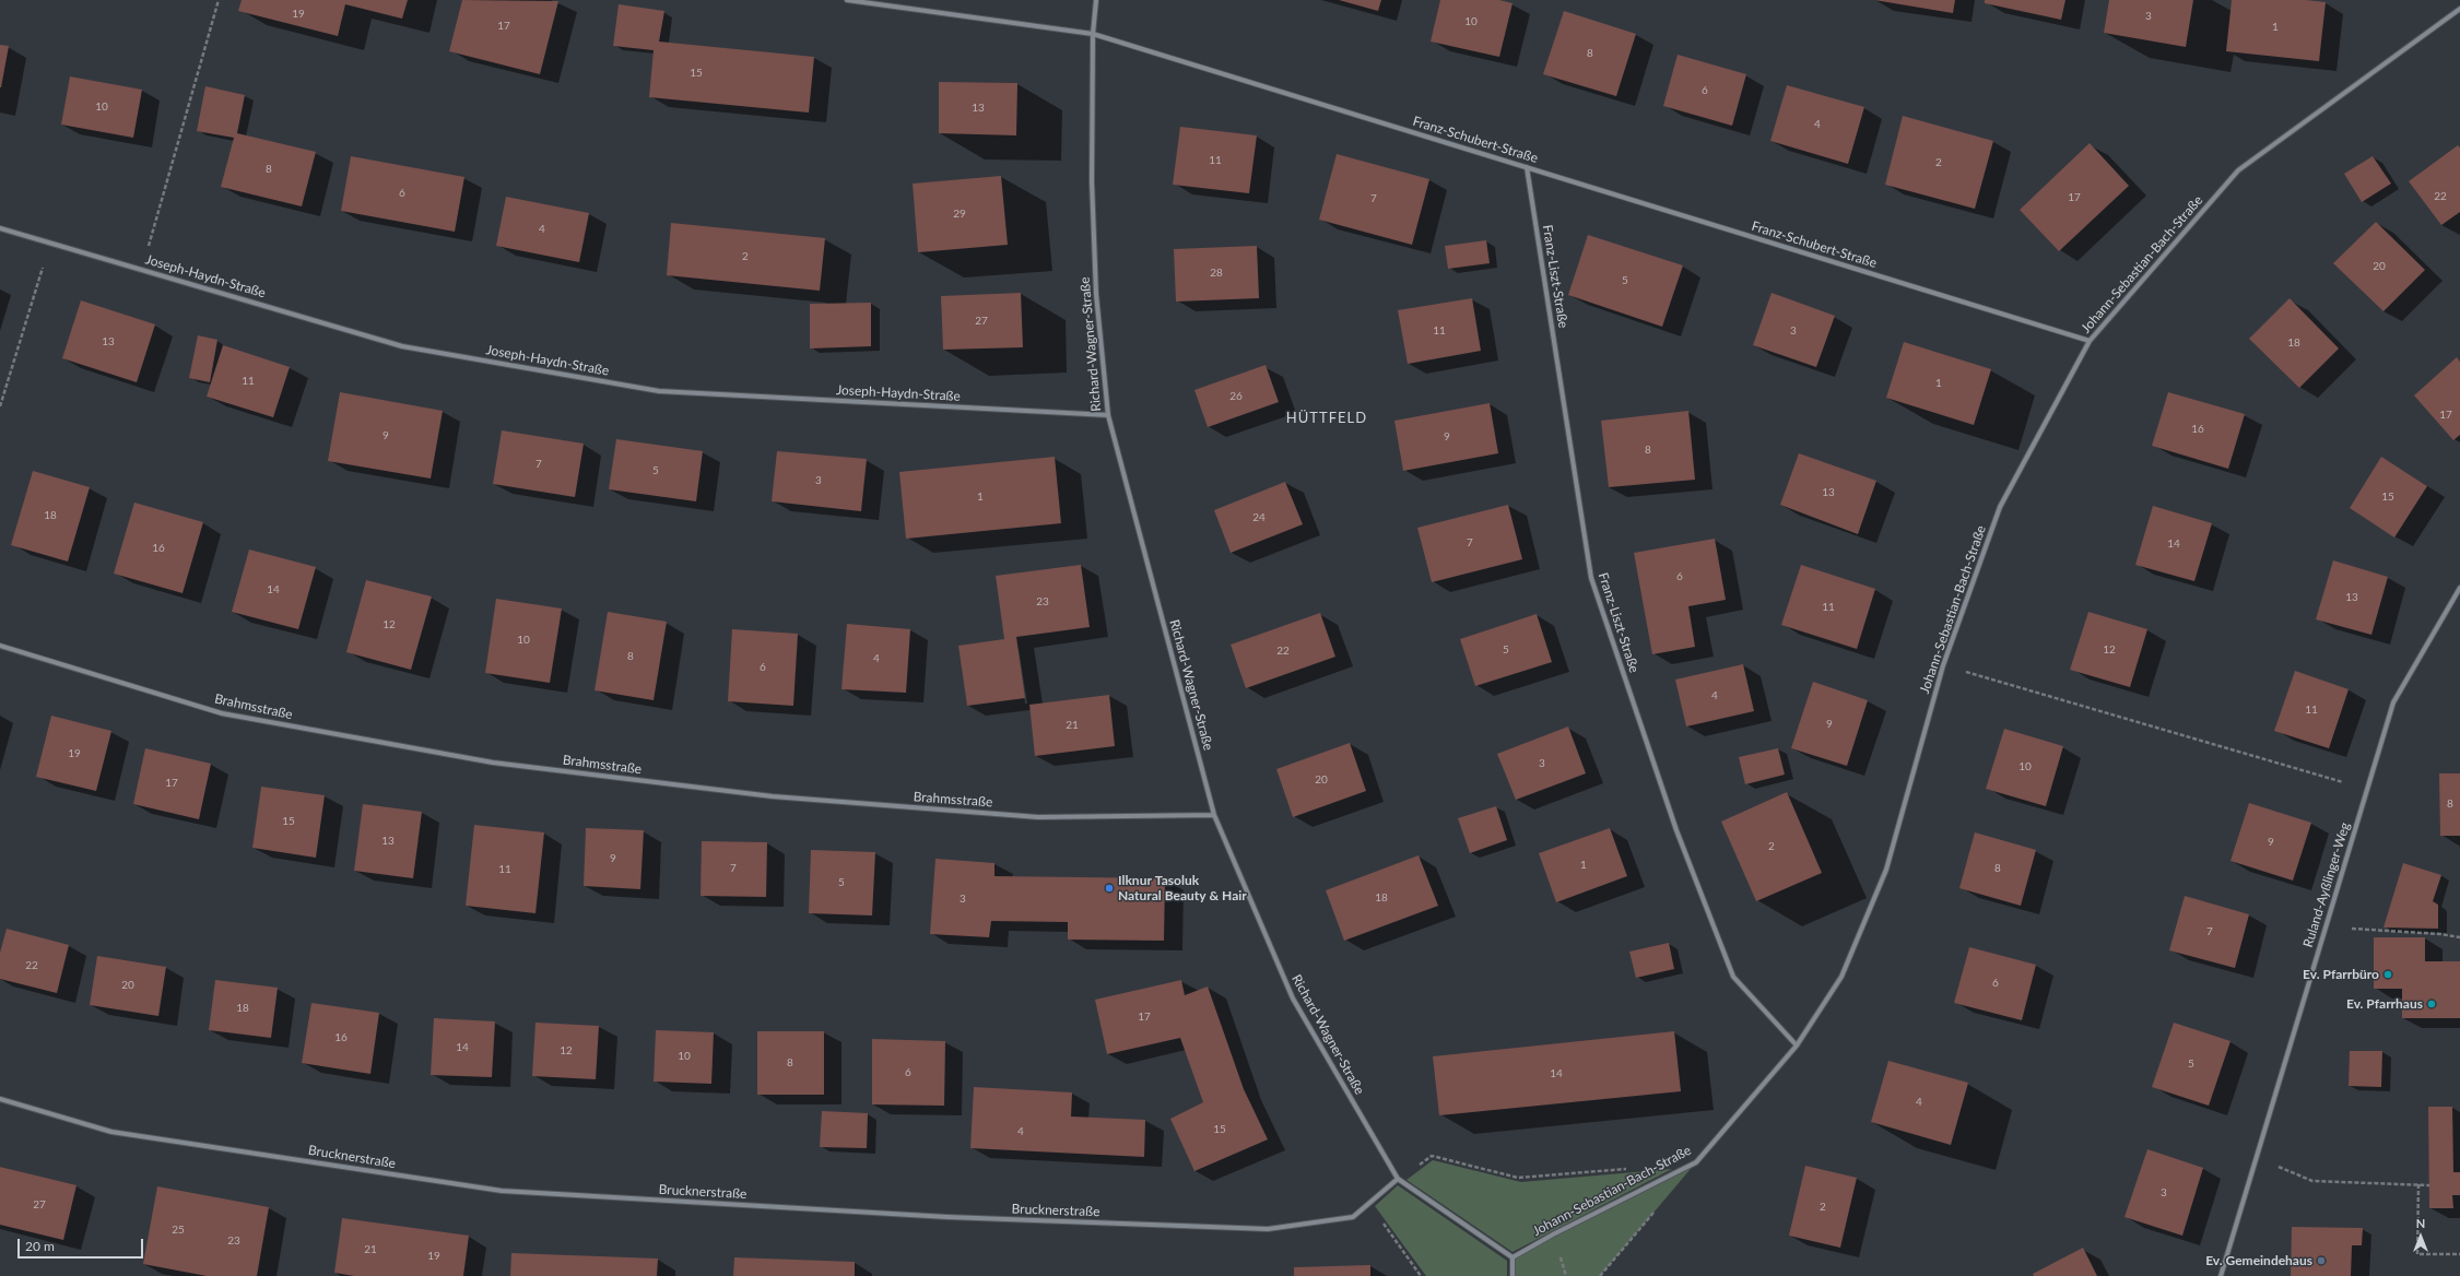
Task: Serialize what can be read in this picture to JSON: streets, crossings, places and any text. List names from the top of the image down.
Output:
{
  "streets": {
    "street": [
      "Franz-Schubert-Straße",
      "Johann-Sebastian-Bach-Straße",
      "Joseph-Haydn-Straße",
      "Franz-Liszt-Straße",
      "Richard-Wagner-Straße",
      "Brahmsstraße",
      "Ruland-Ayßlinger-Weg",
      "Brucknerstraße"
    ]
  },
  "crossings": [
    ["Franz-Schubert-Straße", "Johann-Sebastian-Bach-Straße"],
    ["Franz-Schubert-Straße", "Franz-Liszt-Straße"],
    ["Franz-Schubert-Straße", "Richard-Wagner-Straße"],
    ["Johann-Sebastian-Bach-Straße", "Franz-Liszt-Straße"],
    ["Johann-Sebastian-Bach-Straße", "Richard-Wagner-Straße"],
    ["Joseph-Haydn-Straße", "Richard-Wagner-Straße"],
    ["Richard-Wagner-Straße", "Brahmsstraße"],
    ["Richard-Wagner-Straße", "Brucknerstraße"]
  ],
  "districts": ["HÜTTFELD"],
  "places": [
    "Ilknur Tasoluk Natural Beauty & Hair",
    "Ev. Pfarrbüro",
    "Ev. Pfarrhaus",
    "Ev. Gemeindehaus"
  ],
  "house_numbers": [
    "19",
    "3",
    "10",
    "17",
    "1",
    "8",
    "15",
    "6",
    "10",
    "13",
    "4",
    "11",
    "2",
    "8",
    "6",
    "22",
    "17",
    "7",
    "29",
    "4",
    "2",
    "20",
    "28",
    "5",
    "27",
    "11",
    "3",
    "13",
    "18",
    "11",
    "1",
    "26",
    "17",
    "16",
    "9",
    "9",
    "8",
    "7",
    "5",
    "3",
    "13",
    "1",
    "15",
    "18",
    "24",
    "7",
    "14",
    "16",
    "6",
    "14",
    "13",
    "23",
    "11",
    "12",
    "10",
    "5",
    "12",
    "22",
    "8",
    "4",
    "6",
    "4",
    "11",
    "9",
    "21",
    "19",
    "3",
    "10",
    "20",
    "17",
    "8",
    "15",
    "13",
    "9",
    "2",
    "9",
    "1",
    "7",
    "8",
    "11",
    "5",
    "18",
    "3",
    "7",
    "22",
    "6",
    "20",
    "18",
    "17",
    "16",
    "14",
    "12",
    "10",
    "8",
    "5",
    "6",
    "14",
    "4",
    "15",
    "4",
    "3",
    "27",
    "2",
    "25",
    "23",
    "21",
    "19"
  ],
  "scale_bar": "20 m",
  "north": "top"
}
